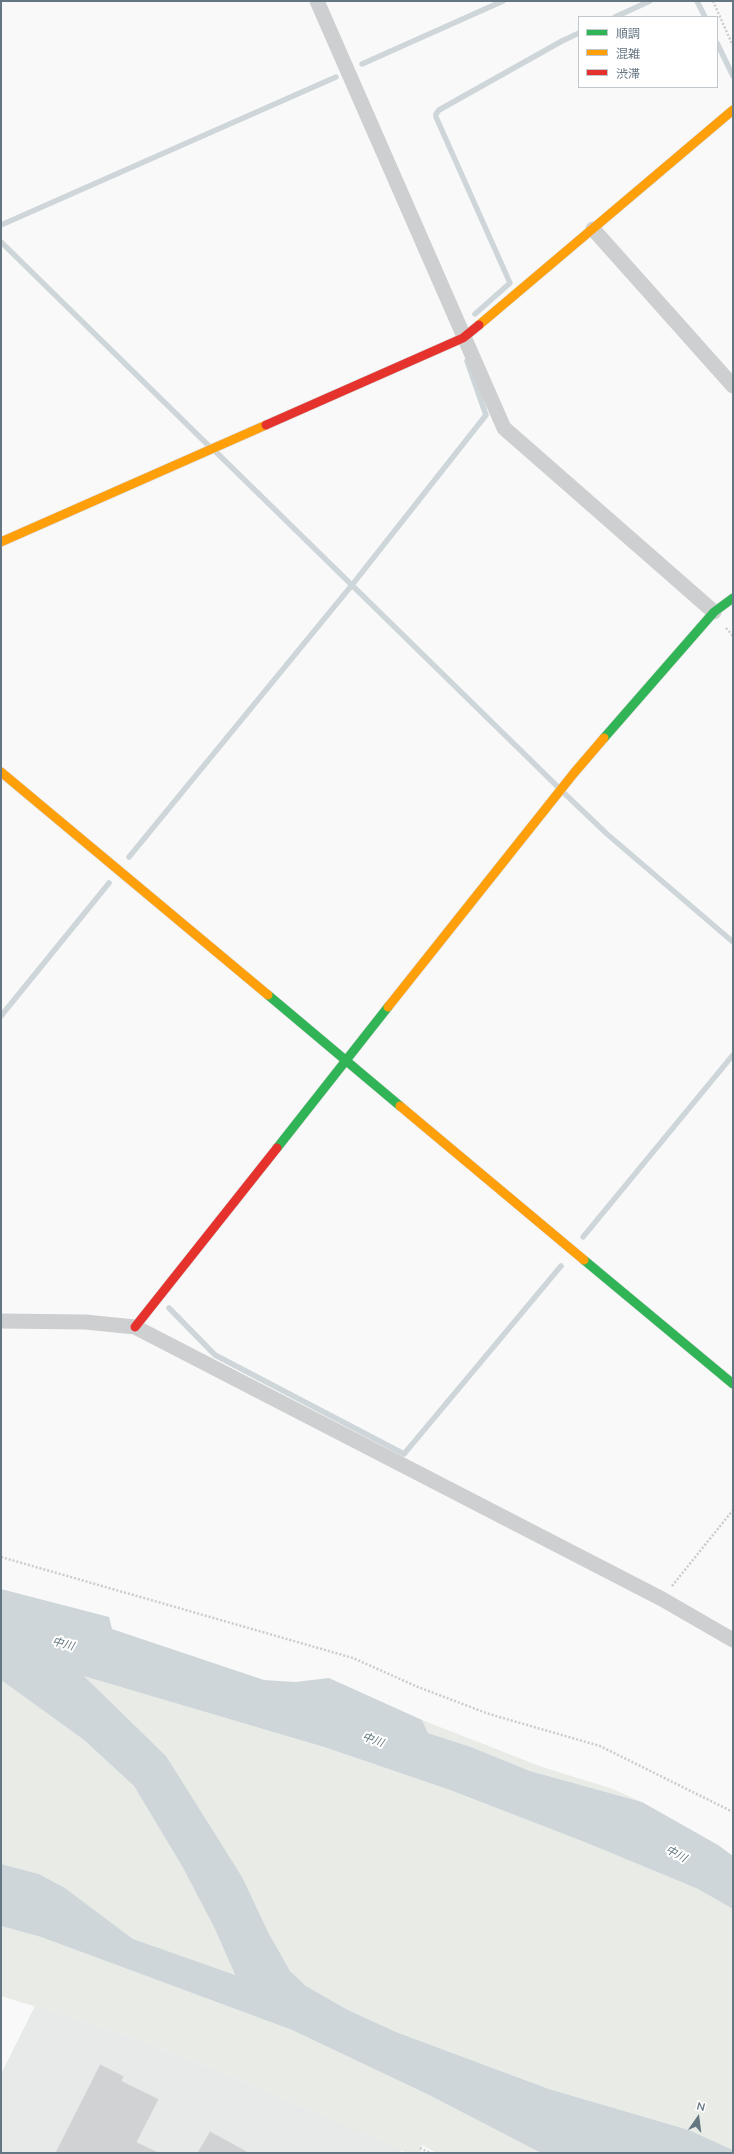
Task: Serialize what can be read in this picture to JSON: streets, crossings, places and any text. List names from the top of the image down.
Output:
{
  "water": ["中川"],
  "legend": ["順調", "混雑", "渋滞"],
  "north": "top"
}
